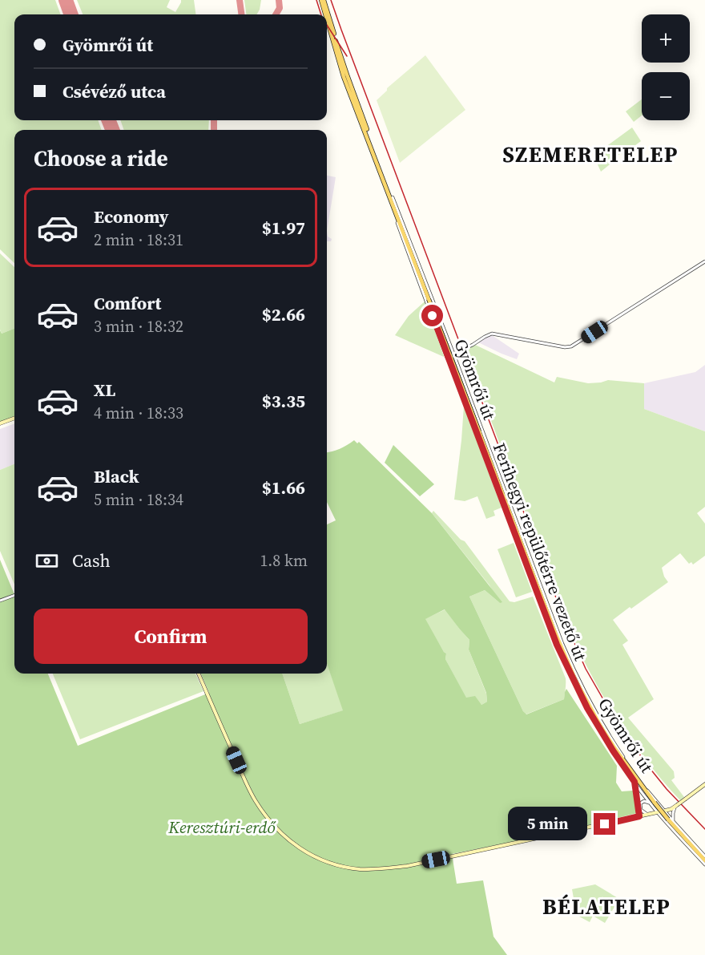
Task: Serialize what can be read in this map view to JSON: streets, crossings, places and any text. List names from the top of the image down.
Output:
{
  "streets": {
    "main road": ["Ferihegyi repülőtérre vezető út"],
    "street": ["Gyömrői út"]
  },
  "crossings": [
    ["Gyömrői út", "Ferihegyi repülőtérre vezető út"]
  ],
  "districts": ["SZEMERETELEP", "BÉLATELEP"],
  "parks": ["Keresztúri-erdő"],
  "page": {
    "map_buttons": ["+", "−"],
    "banner": ["Gyömrői út", "Csévéző utca"],
    "heading": "Choose a ride",
    "list": [
      {
        "name": "Economy",
        "note": "2 min · 18:31",
        "value": "$1.97"
      },
      {
        "name": "Comfort",
        "note": "3 min · 18:32",
        "value": "$2.66"
      },
      {
        "name": "XL",
        "note": "4 min · 18:33",
        "value": "$3.35"
      },
      {
        "name": "Black",
        "note": "5 min · 18:34",
        "value": "$1.66"
      }
    ],
    "pay": ["Cash", "1.8 km"],
    "buttons": "Confirm",
    "bubble": "5 min"
  }
}
